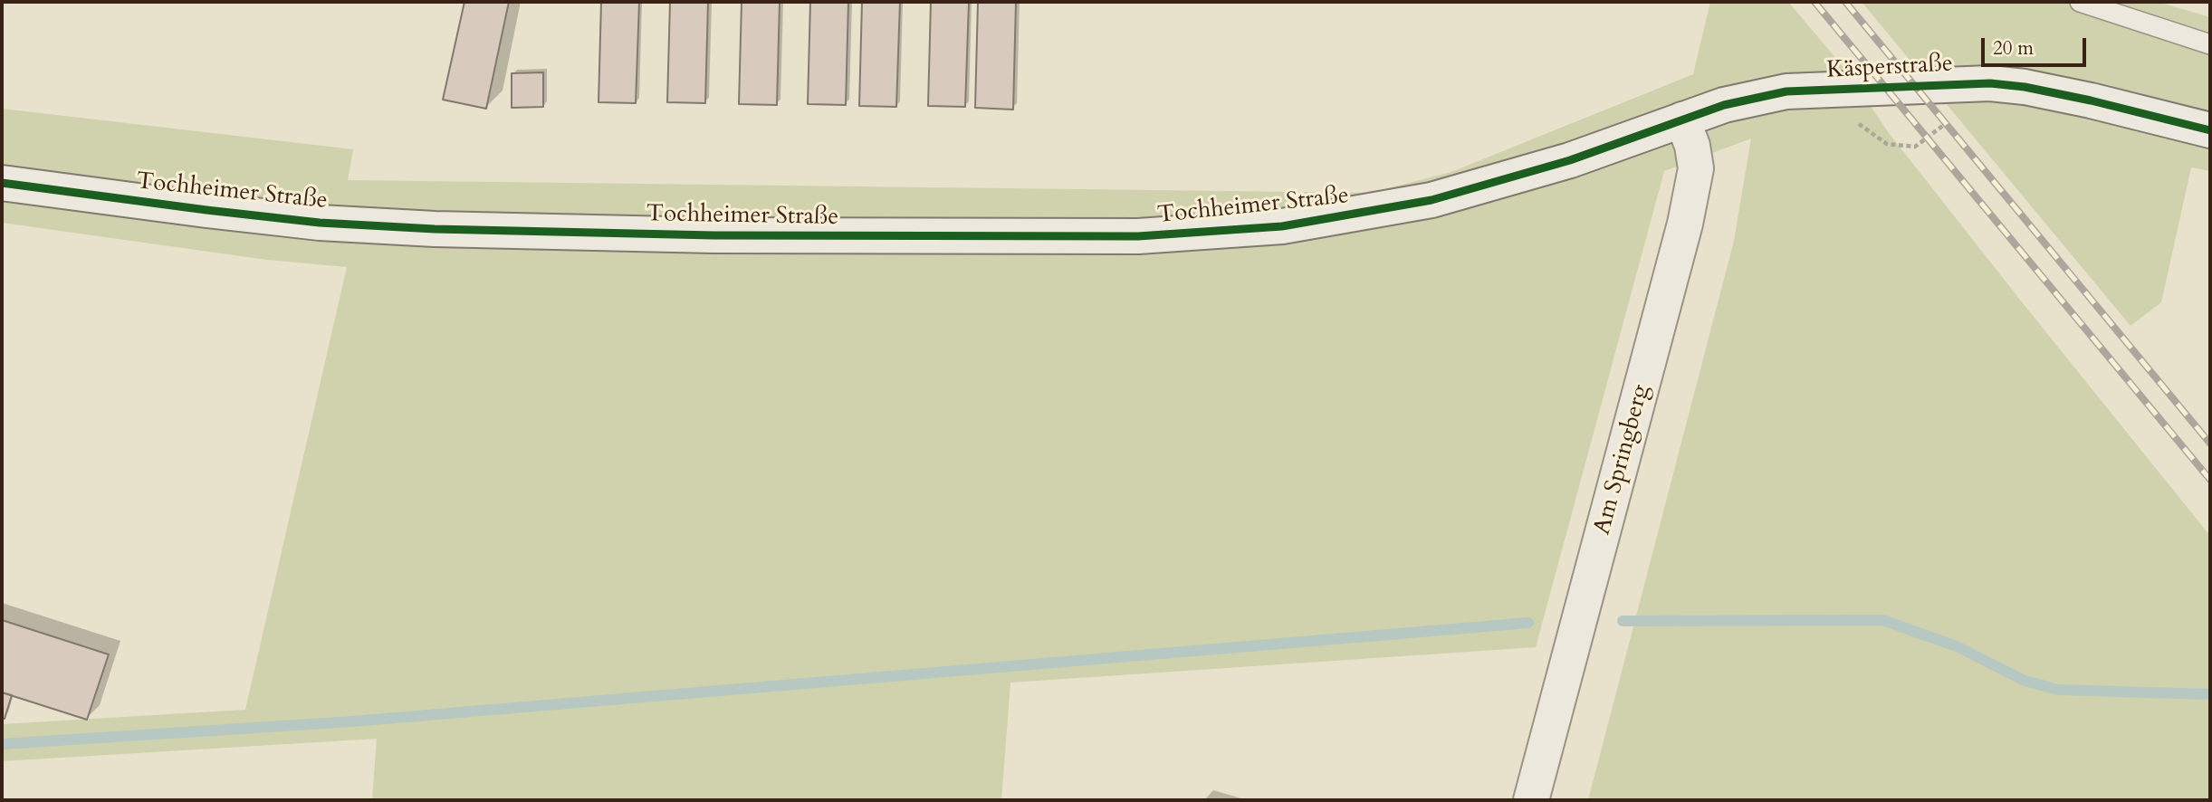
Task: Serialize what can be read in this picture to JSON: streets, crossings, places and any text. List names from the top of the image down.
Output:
{
  "streets": {
    "main road": ["Käsperstraße", "Tochheimer Straße", "Am Springberg"]
  },
  "crossings": [
    ["Käsperstraße", "Tochheimer Straße"],
    ["Käsperstraße", "Am Springberg"]
  ],
  "scale_bar": "20 m"
}
